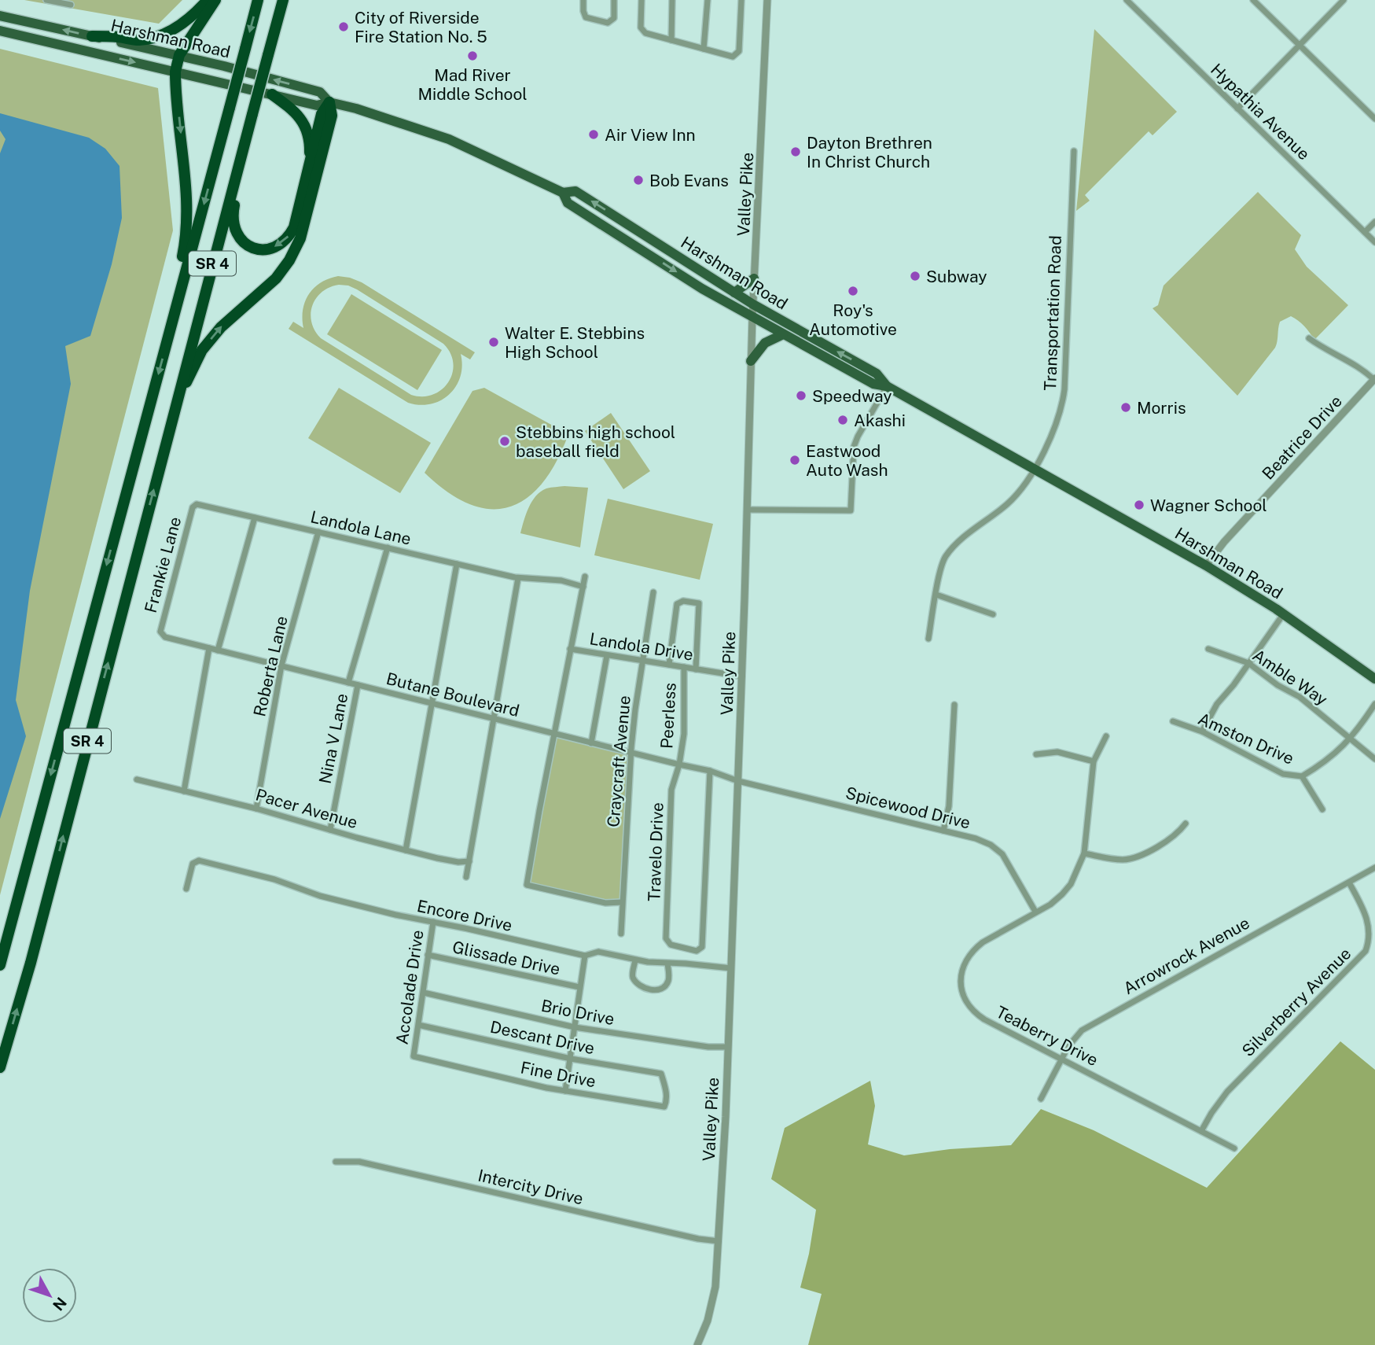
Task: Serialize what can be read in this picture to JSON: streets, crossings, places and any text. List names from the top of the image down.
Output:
{
  "streets": {
    "highway": ["SR 4"],
    "main road": ["Harshman Road"],
    "street": [
      "Hypathia Avenue",
      "Valley Pike",
      "Transportation Road",
      "Beatrice Drive",
      "Landola Lane",
      "Frankie Lane",
      "Landola Drive",
      "Roberta Lane",
      "Amble Way",
      "Butane Boulevard",
      "Peerless",
      "Nina V Lane",
      "Amston Drive",
      "Craycraft Avenue",
      "Spicewood Drive",
      "Pacer Avenue",
      "Travelo Drive",
      "Encore Drive",
      "Arrowrock Avenue",
      "Glissade Drive",
      "Accolade Drive",
      "Silverberry Avenue",
      "Brio Drive",
      "Teaberry Drive",
      "Descant Drive",
      "Fine Drive",
      "Intercity Drive"
    ]
  },
  "crossings": [
    ["Harshman Road", "Valley Pike"],
    ["Harshman Road", "Transportation Road"],
    ["Harshman Road", "Beatrice Drive"],
    ["Valley Pike", "Landola Drive"],
    ["Valley Pike", "Butane Boulevard"],
    ["Valley Pike", "Spicewood Drive"],
    ["Valley Pike", "Encore Drive"],
    ["Valley Pike", "Brio Drive"],
    ["Valley Pike", "Intercity Drive"],
    ["Landola Lane", "Frankie Lane"],
    ["Landola Lane", "Roberta Lane"],
    ["Frankie Lane", "Butane Boulevard"],
    ["Landola Drive", "Peerless"],
    ["Landola Drive", "Craycraft Avenue"],
    ["Roberta Lane", "Butane Boulevard"],
    ["Roberta Lane", "Pacer Avenue"],
    ["Butane Boulevard", "Peerless"],
    ["Butane Boulevard", "Nina V Lane"],
    ["Butane Boulevard", "Craycraft Avenue"],
    ["Butane Boulevard", "Spicewood Drive"],
    ["Butane Boulevard", "Travelo Drive"],
    ["Peerless", "Travelo Drive"],
    ["Nina V Lane", "Pacer Avenue"],
    ["Spicewood Drive", "Teaberry Drive"],
    ["Encore Drive", "Accolade Drive"],
    ["Arrowrock Avenue", "Silverberry Avenue"],
    ["Arrowrock Avenue", "Teaberry Drive"],
    ["Glissade Drive", "Accolade Drive"],
    ["Accolade Drive", "Brio Drive"],
    ["Accolade Drive", "Descant Drive"],
    ["Accolade Drive", "Fine Drive"],
    ["Silverberry Avenue", "Teaberry Drive"],
    ["Descant Drive", "Fine Drive"]
  ],
  "places": [
    "City of Riverside Fire Station No. 5",
    "Mad River Middle School",
    "Air View Inn",
    "Dayton Brethren In Christ Church",
    "Bob Evans",
    "Subway",
    "Roy's Automotive",
    "Walter E. Stebbins High School",
    "Speedway",
    "Morris",
    "Akashi",
    "Stebbins high school baseball field",
    "Eastwood Auto Wash",
    "Wagner School"
  ],
  "north": "bottom right"
}
